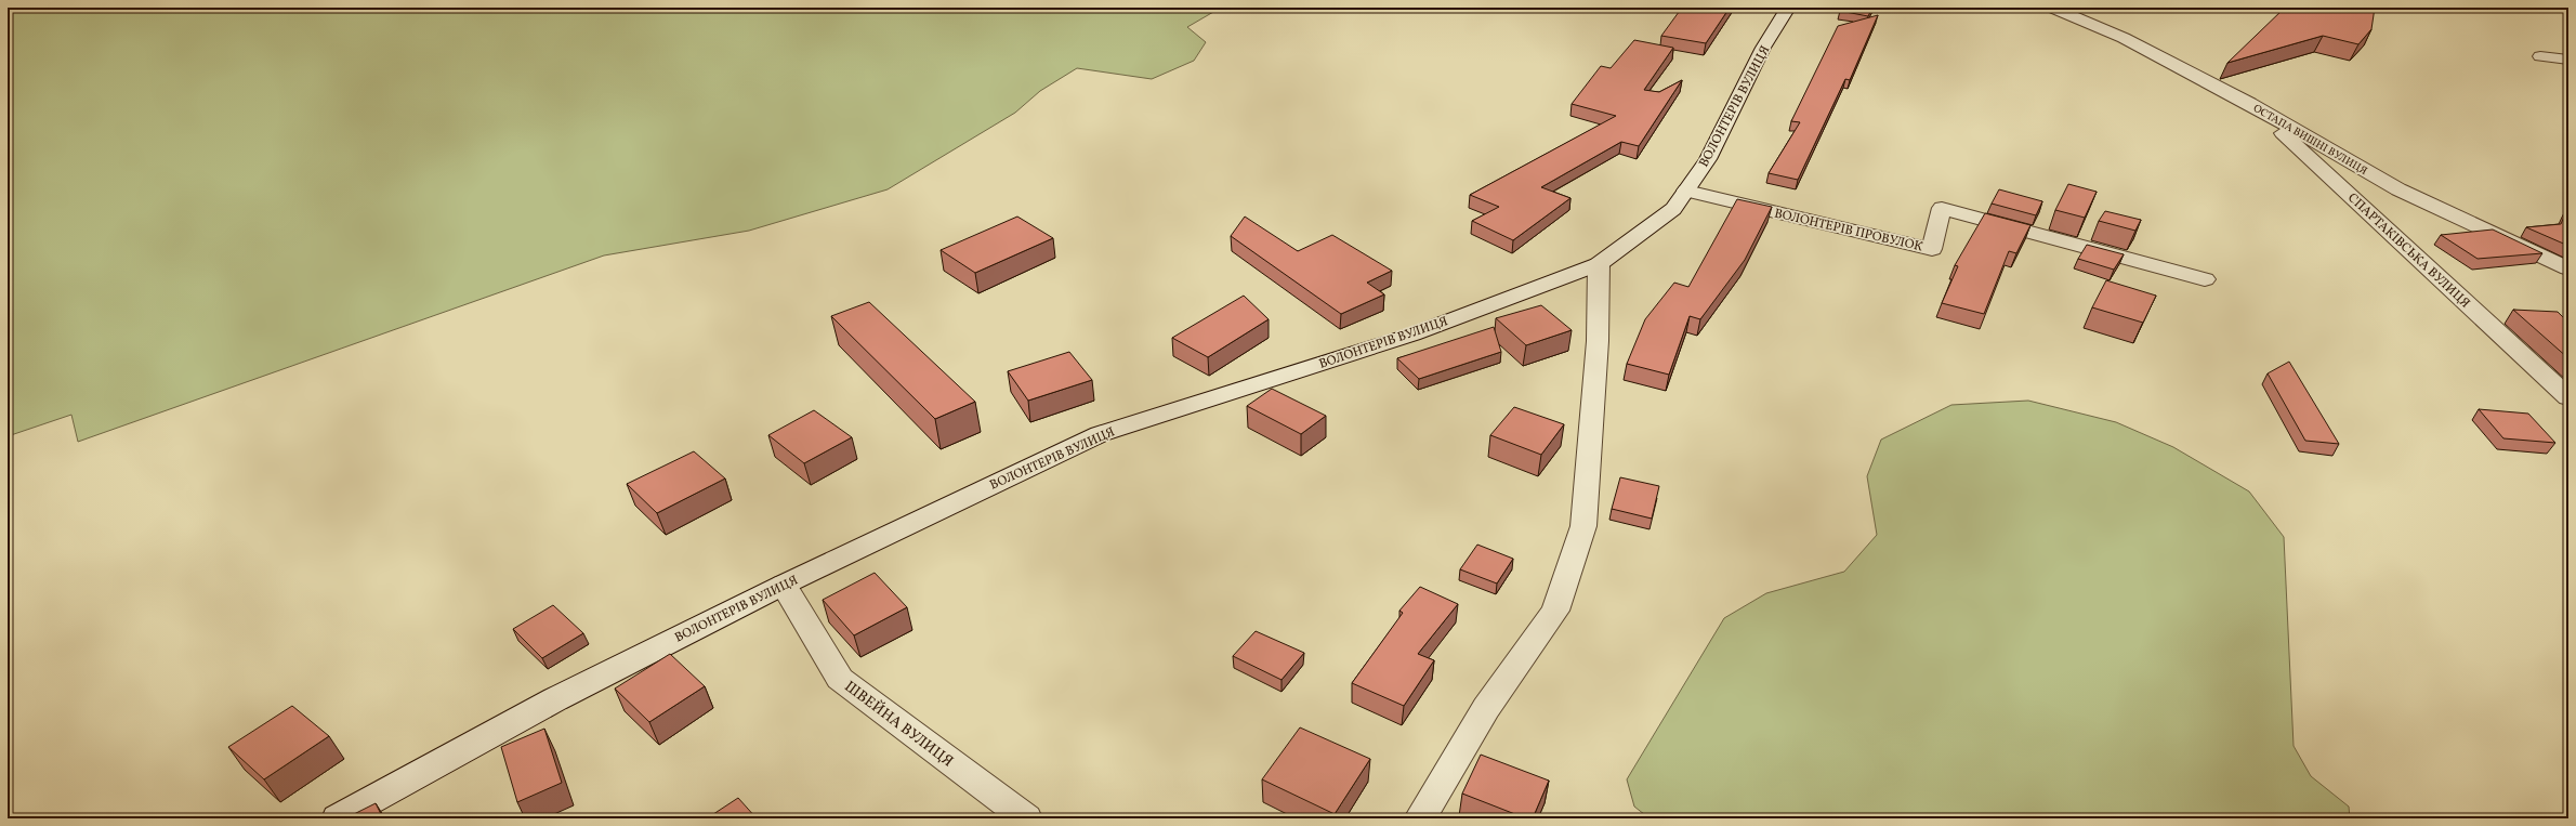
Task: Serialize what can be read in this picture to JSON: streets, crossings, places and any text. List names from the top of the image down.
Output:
{
  "streets": {
    "street": [
      "ВОЛОНТЕРІВ ВУЛИЦЯ",
      "ОСТАПА ВИШНІ ВУЛИЦЯ",
      "ВОЛОНТЕРІВ ПРОВУЛОК",
      "СПАРТАКІВСЬКА ВУЛИЦЯ",
      "ШВЕЙНА ВУЛИЦЯ"
    ]
  },
  "crossings": [
    ["ВОЛОНТЕРІВ ВУЛИЦЯ", "ВОЛОНТЕРІВ ПРОВУЛОК"],
    ["ВОЛОНТЕРІВ ВУЛИЦЯ", "ШВЕЙНА ВУЛИЦЯ"],
    ["ОСТАПА ВИШНІ ВУЛИЦЯ", "СПАРТАКІВСЬКА ВУЛИЦЯ"]
  ]
}
